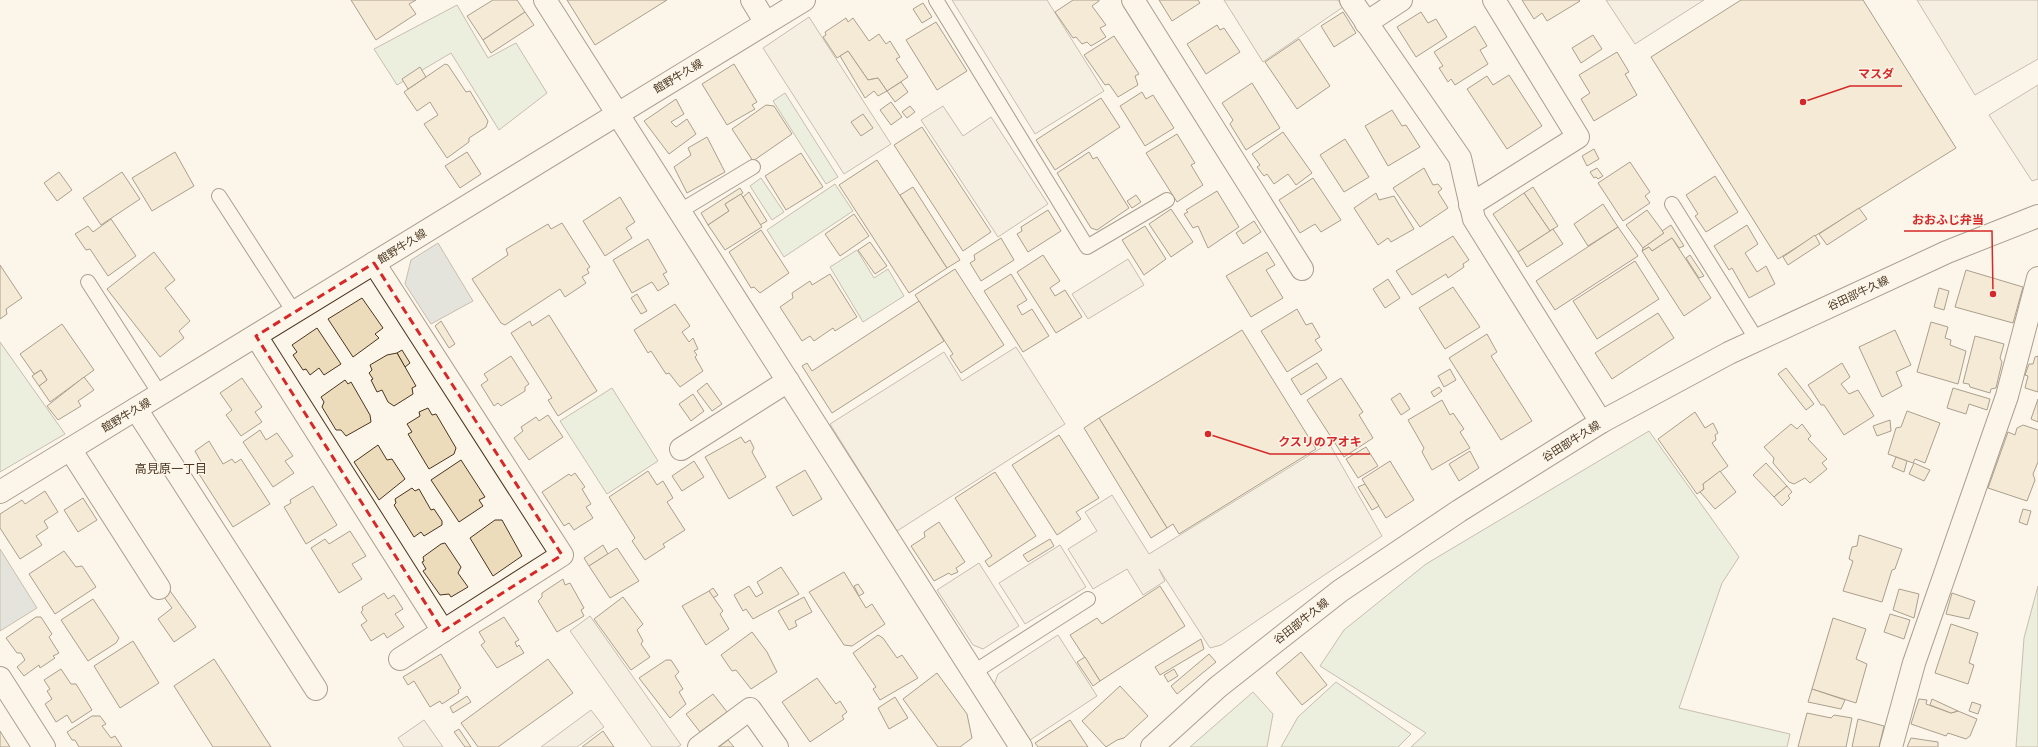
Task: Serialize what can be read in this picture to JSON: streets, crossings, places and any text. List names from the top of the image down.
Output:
{
  "streets": {
    "street": ["館野牛久線", "谷田部牛久線"]
  },
  "districts": ["高見原一丁目"],
  "places": ["マスダ", "おおふじ弁当", "クスリのアオキ"]
}
